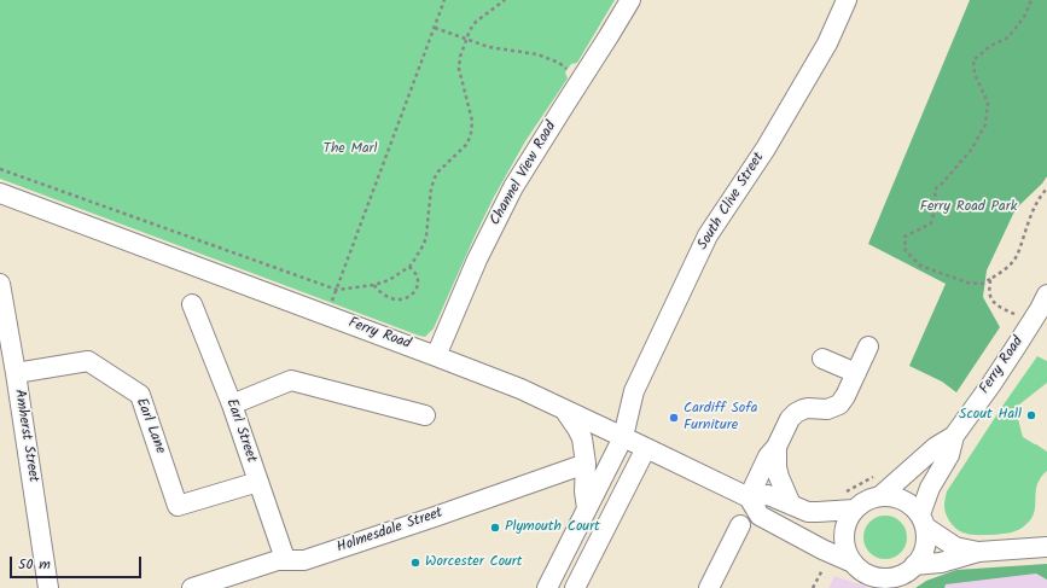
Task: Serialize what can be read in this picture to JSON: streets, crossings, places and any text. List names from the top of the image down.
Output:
{
  "streets": {
    "street": [
      "Channel View Road",
      "South Clive Street",
      "Ferry Road",
      "Earl Lane",
      "Earl Street",
      "Amherst Street",
      "Holmesdale Street"
    ]
  },
  "crossings": [
    ["Channel View Road", "Ferry Road"],
    ["South Clive Street", "Ferry Road"],
    ["Earl Lane", "Earl Street"],
    ["Earl Lane", "Amherst Street"],
    ["Earl Street", "Holmesdale Street"]
  ],
  "parks": ["The Marl", "Ferry Road Park"],
  "places": [
    "Scout Hall",
    "Cardiff Sofa Furniture",
    "Plymouth Court",
    "Worcester Court"
  ],
  "scale_bar": "50 m"
}
